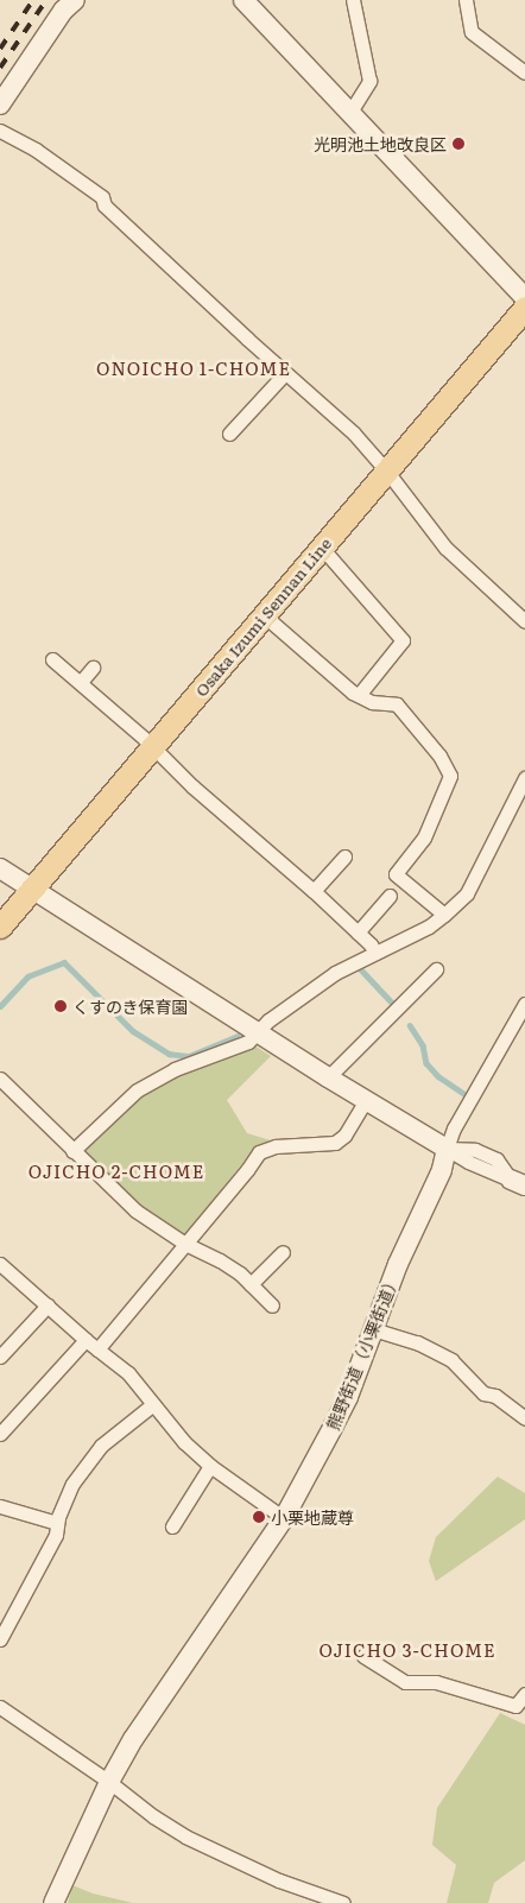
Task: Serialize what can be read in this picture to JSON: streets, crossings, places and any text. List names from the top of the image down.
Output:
{
  "streets": {
    "main road": ["Osaka Izumi Sennan Line"],
    "street": ["熊野街道（小栗街道）"]
  },
  "districts": ["ONOICHO 1-CHOME", "OJICHO 2-CHOME", "OJICHO 3-CHOME"],
  "places": ["光明池土地改良区", "くすのき保育園", "小栗地蔵尊"]
}
